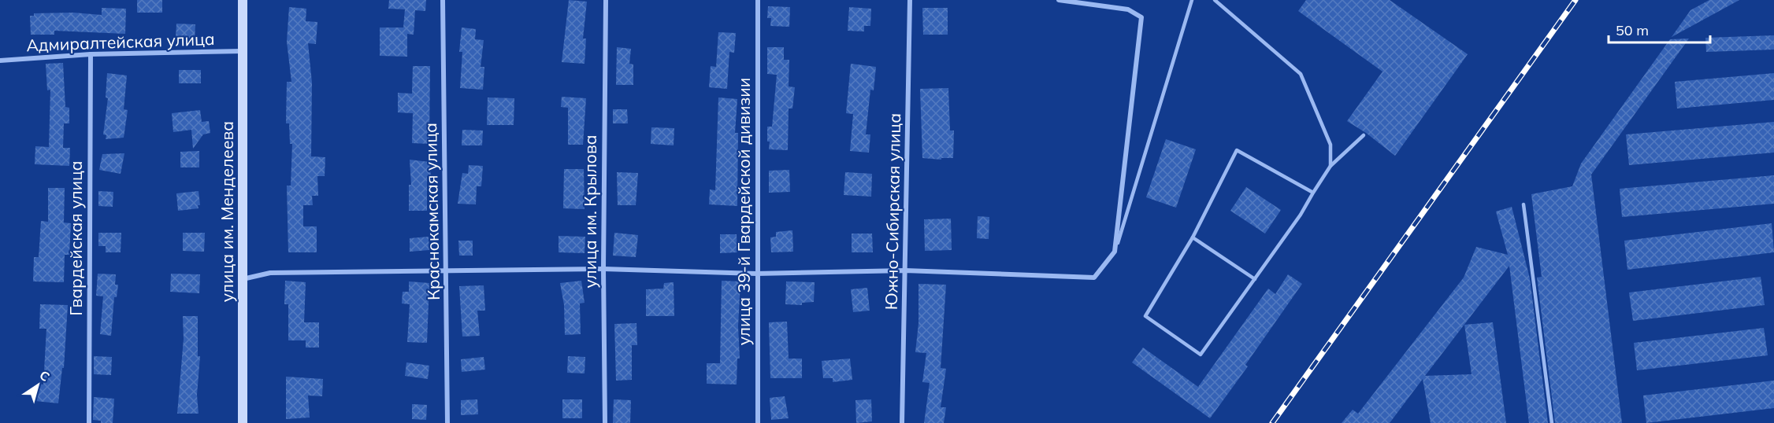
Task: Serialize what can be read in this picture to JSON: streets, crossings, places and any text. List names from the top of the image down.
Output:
{
  "streets": {
    "main road": ["улица им. Менделеева"],
    "street": [
      "Адмиралтейская улица",
      "Краснокамская улица",
      "улица им. Крылова",
      "улица 39-й Гвардейской дивизии",
      "Южно-Сибирская улица",
      "Гвардейская улица"
    ]
  },
  "crossings": [
    ["Адмиралтейская улица", "улица им. Менделеева"],
    ["Адмиралтейская улица", "Гвардейская улица"]
  ],
  "scale_bar": "50 m",
  "north": "top right"
}
